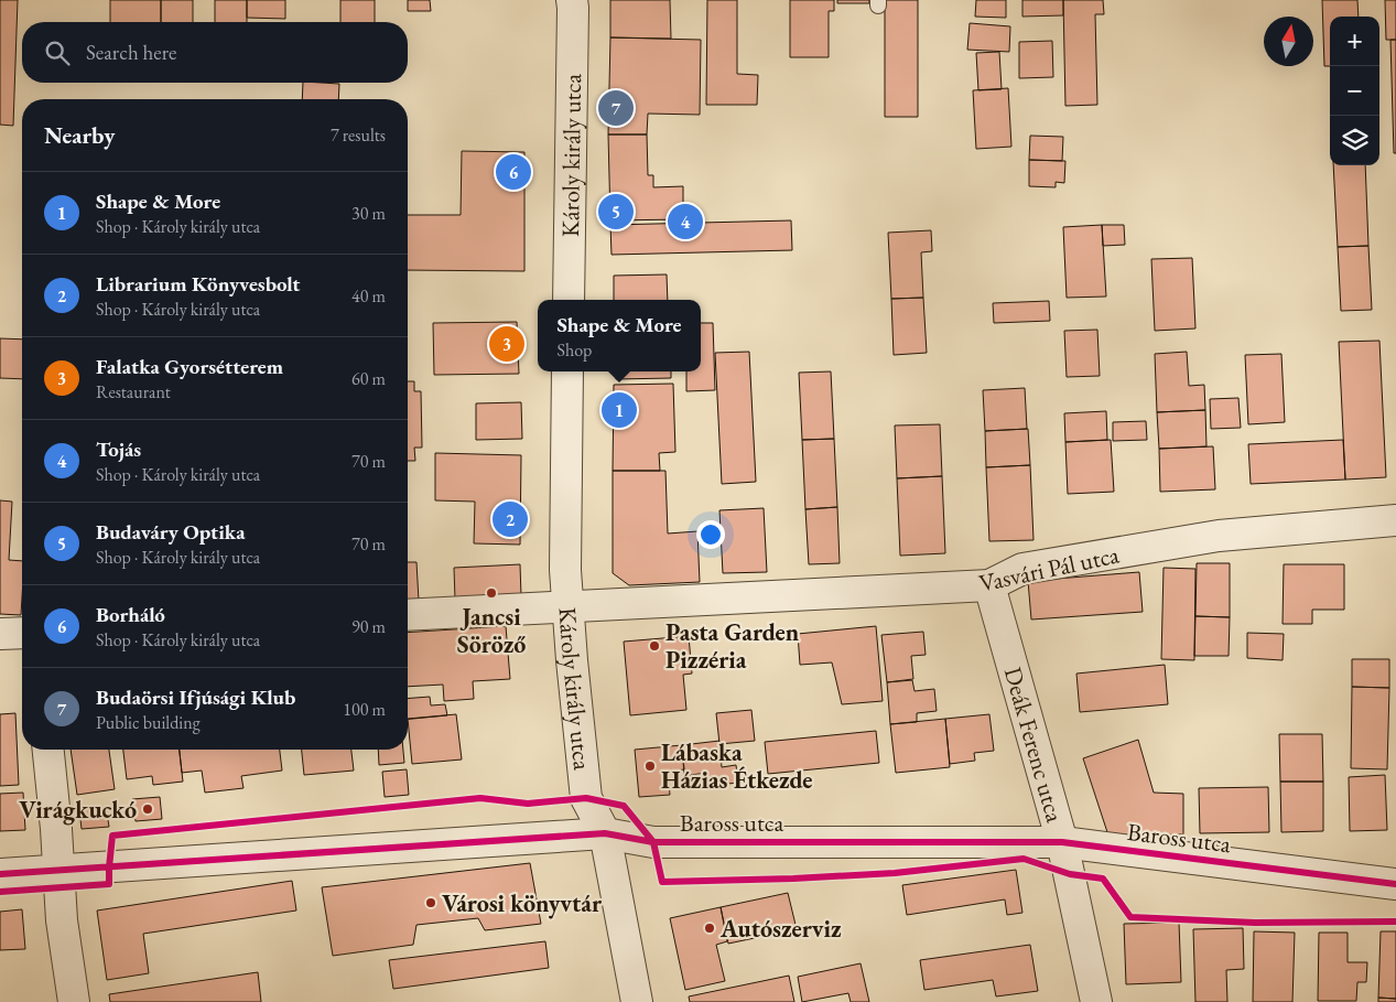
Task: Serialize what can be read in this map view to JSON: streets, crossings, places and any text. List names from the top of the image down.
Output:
{
  "streets": {
    "street": [
      "Károly király utca",
      "Vasvári Pál utca",
      "Deák Ferenc utca",
      "Baross utca"
    ]
  },
  "crossings": [
    ["Károly király utca", "Vasvári Pál utca"],
    ["Károly király utca", "Baross utca"],
    ["Vasvári Pál utca", "Deák Ferenc utca"],
    ["Deák Ferenc utca", "Baross utca"]
  ],
  "places": [
    "Jancsi Söröző",
    "Pasta Garden Pizzéria",
    "Lábaska Házias Étkezde",
    "Virágkuckó",
    "Városi könyvtár",
    "Autószerviz"
  ],
  "north": "top",
  "page": {
    "map_buttons": ["+", "−"],
    "search": "Search here",
    "pins": [
      "7",
      "6",
      "5",
      "4",
      "3",
      "1",
      "2"
    ],
    "heading": ["Nearby", "7 results"],
    "list": [
      {
        "mark": "1",
        "name": "Shape & More",
        "note": "Shop · Károly király utca",
        "value": "30 m"
      },
      {
        "mark": "2",
        "name": "Librarium Könyvesbolt",
        "note": "Shop · Károly király utca",
        "value": "40 m"
      },
      {
        "mark": "3",
        "name": "Falatka Gyorsétterem",
        "note": "Restaurant",
        "value": "60 m"
      },
      {
        "mark": "4",
        "name": "Tojás",
        "note": "Shop · Károly király utca",
        "value": "70 m"
      },
      {
        "mark": "5",
        "name": "Budaváry Optika",
        "note": "Shop · Károly király utca",
        "value": "70 m"
      },
      {
        "mark": "6",
        "name": "Borháló",
        "note": "Shop · Károly király utca",
        "value": "90 m"
      },
      {
        "mark": "7",
        "name": "Budaörsi Ifjúsági Klub",
        "note": "Public building",
        "value": "100 m"
      }
    ],
    "popup": ["Shape & More", "Shop"]
  }
}
